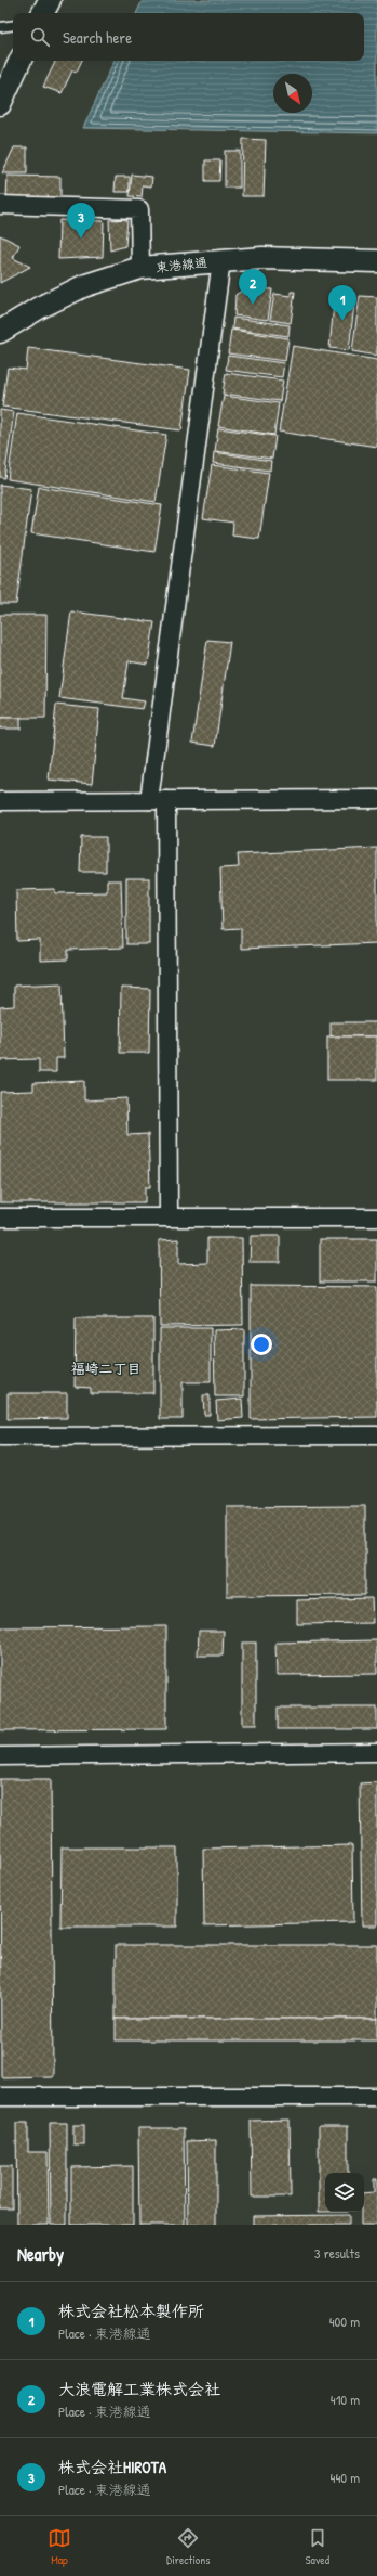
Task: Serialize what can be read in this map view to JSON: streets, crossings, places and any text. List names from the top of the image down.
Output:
{
  "streets": {
    "street": ["東港線通"]
  },
  "districts": ["福崎二丁目"],
  "north": "bottom right",
  "page": {
    "search": "Search here",
    "pins": ["3", "2", "1"],
    "heading": ["Nearby", "3 results"],
    "list": [
      {
        "mark": "1",
        "name": "株式会社松本製作所",
        "note": "Place · 東港線通",
        "value": "400 m"
      },
      {
        "mark": "2",
        "name": "大浪電解工業株式会社",
        "note": "Place · 東港線通",
        "value": "410 m"
      },
      {
        "mark": "3",
        "name": "株式会社HIROTA",
        "note": "Place · 東港線通",
        "value": "440 m"
      }
    ],
    "nav": ["Map", "Directions", "Saved"]
  }
}
